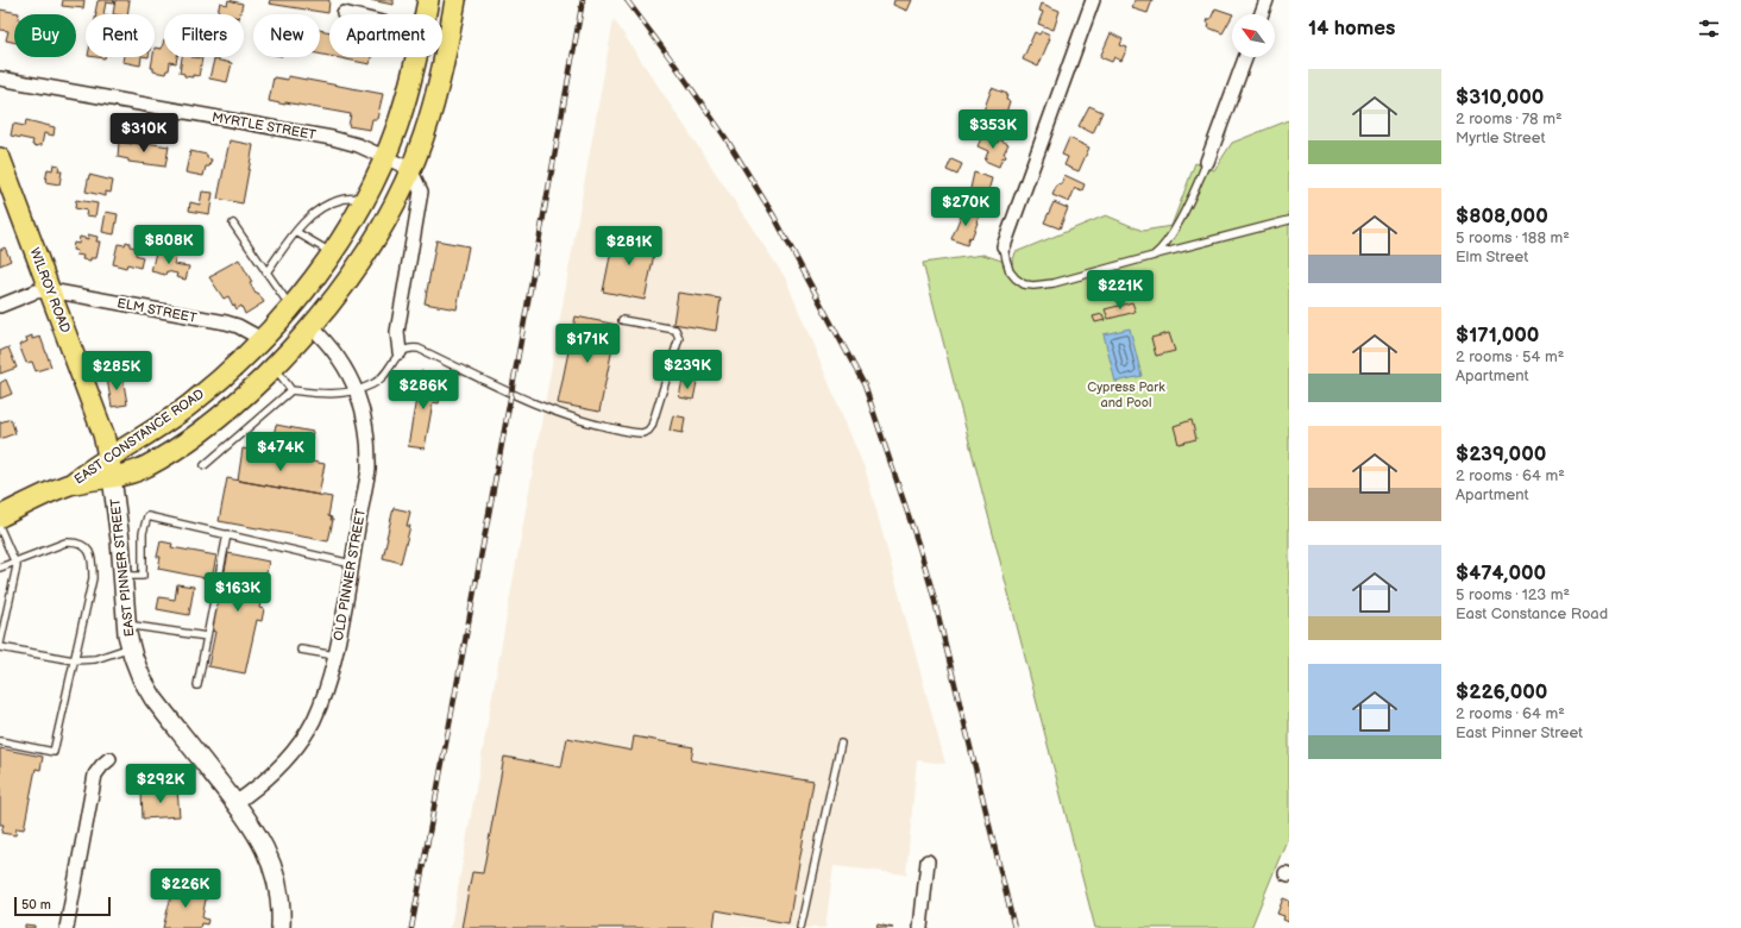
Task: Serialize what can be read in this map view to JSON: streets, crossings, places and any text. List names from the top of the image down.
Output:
{
  "streets": {
    "main road": ["WILROY ROAD", "EAST CONSTANCE ROAD", "EAST PINNER STREET"],
    "street": ["MYRTLE STREET", "ELM STREET", "OLD PINNER STREET"]
  },
  "crossings": [
    ["MYRTLE STREET", "EAST CONSTANCE ROAD"],
    ["WILROY ROAD", "ELM STREET"],
    ["WILROY ROAD", "EAST CONSTANCE ROAD"],
    ["WILROY ROAD", "EAST PINNER STREET"],
    ["ELM STREET", "EAST CONSTANCE ROAD"],
    ["EAST CONSTANCE ROAD", "EAST PINNER STREET"],
    ["EAST CONSTANCE ROAD", "OLD PINNER STREET"],
    ["EAST PINNER STREET", "OLD PINNER STREET"]
  ],
  "parks": ["Cypress Park and Pool"],
  "scale_bar": "50 m",
  "north": "top left",
  "page": {
    "heading": "14 homes",
    "chip": [
      "Buy",
      "Rent",
      "Filters",
      "New",
      "Apartment"
    ],
    "list": [
      {
        "name": "$310,000",
        "note": "2 rooms · 78 m² · Myrtle Street"
      },
      {
        "name": "$808,000",
        "note": "5 rooms · 188 m² · Elm Street"
      },
      {
        "name": "$171,000",
        "note": "2 rooms · 54 m² · Apartment"
      },
      {
        "name": "$239,000",
        "note": "2 rooms · 64 m² · Apartment"
      },
      {
        "name": "$474,000",
        "note": "5 rooms · 123 m² · East Constance Road"
      },
      {
        "name": "$226,000",
        "note": "2 rooms · 64 m² · East Pinner Street"
      }
    ],
    "price": [
      "$353K",
      "$310K",
      "$270K",
      "$808K",
      "$281K",
      "$221K",
      "$171K",
      "$239K",
      "$285K",
      "$286K",
      "$474K",
      "$163K",
      "$292K",
      "$226K"
    ],
    "scale": "50 m"
  }
}
